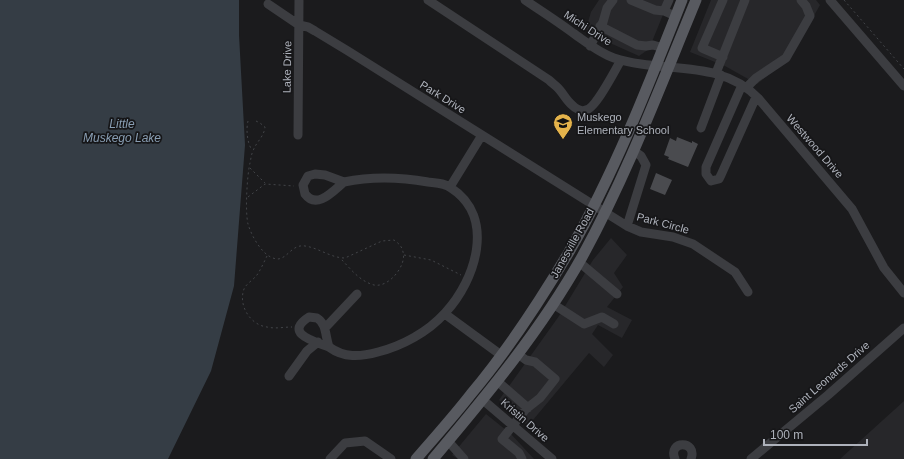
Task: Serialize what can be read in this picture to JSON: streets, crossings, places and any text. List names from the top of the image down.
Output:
{
  "streets": {
    "main road": ["Janesville Road"],
    "street": [
      "Michi Drive",
      "Lake Drive",
      "Park Drive",
      "Westwood Drive",
      "Park Circle",
      "Saint Leonards Drive",
      "Kristin Drive"
    ]
  },
  "crossings": [
    ["Michi Drive", "Westwood Drive"],
    ["Michi Drive", "Janesville Road"],
    ["Lake Drive", "Park Drive"],
    ["Park Drive", "Park Circle"],
    ["Park Drive", "Janesville Road"],
    ["Westwood Drive", "Janesville Road"],
    ["Park Circle", "Janesville Road"],
    ["Janesville Road", "Kristin Drive"]
  ],
  "water": ["Little Muskego Lake"],
  "places": {
    "school or university": ["Muskego Elementary School"]
  },
  "scale_bar": "100 m"
}
